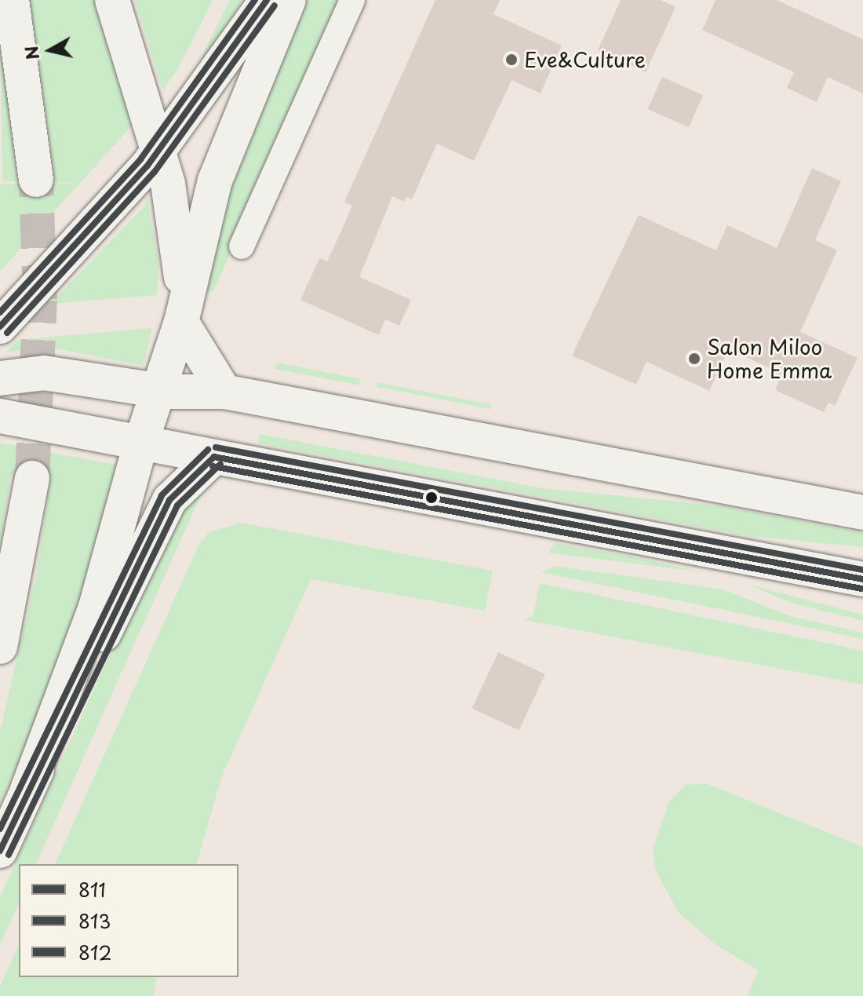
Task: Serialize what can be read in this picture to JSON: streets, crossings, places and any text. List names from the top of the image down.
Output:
{
  "places": ["Eve&Culture", "Salon Miloo Home Emma"],
  "lines": ["transit line 811", "transit line 812", "transit line 813"],
  "legend": ["811", "813", "812"],
  "north": "left"
}
